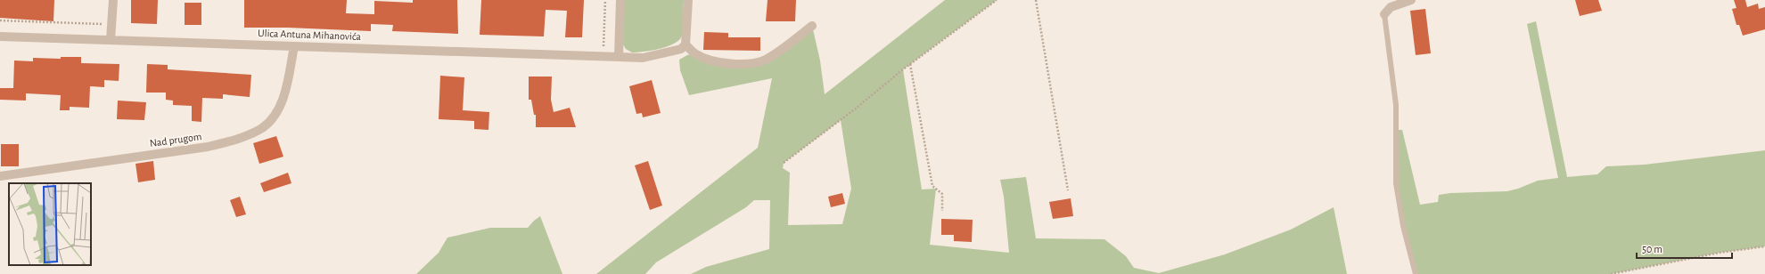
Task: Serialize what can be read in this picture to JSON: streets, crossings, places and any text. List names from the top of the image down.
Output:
{
  "streets": {
    "street": ["Ulica Antuna Mihanovića", "Nad prugom"]
  },
  "crossings": [
    ["Ulica Antuna Mihanovića", "Nad prugom"]
  ],
  "scale_bar": "50 m"
}
